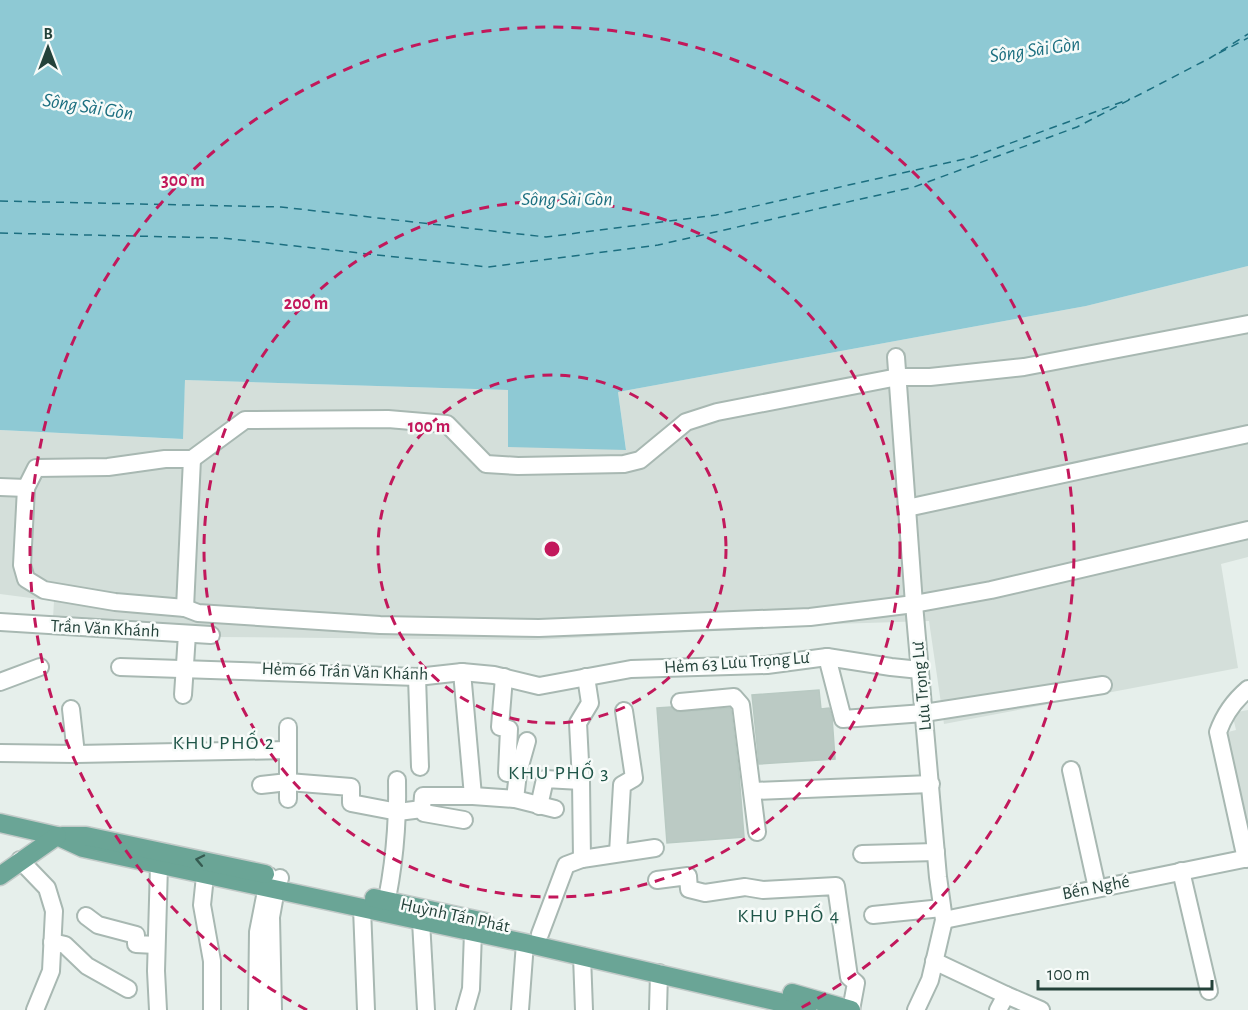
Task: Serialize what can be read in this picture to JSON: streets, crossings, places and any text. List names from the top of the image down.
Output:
{
  "streets": {
    "main road": ["Huỳnh Tấn Phát"],
    "street": [
      "Trần Văn Khánh",
      "Hẻm 63 Lưu Trọng Lư",
      "Hẻm 66 Trần Văn Khánh",
      "Lưu Trọng Lư",
      "Bến Nghé"
    ]
  },
  "crossings": [
    ["Hẻm 63 Lưu Trọng Lư", "Hẻm 66 Trần Văn Khánh"],
    ["Hẻm 63 Lưu Trọng Lư", "Lưu Trọng Lư"],
    ["Lưu Trọng Lư", "Bến Nghé"]
  ],
  "districts": ["KHU PHỐ 2", "KHU PHỐ 3", "KHU PHỐ 4"],
  "water": ["Sông Sài Gòn"],
  "scale_bar": "100 m",
  "north": "top",
  "rings": ["300 m", "200 m", "100 m"]
}
